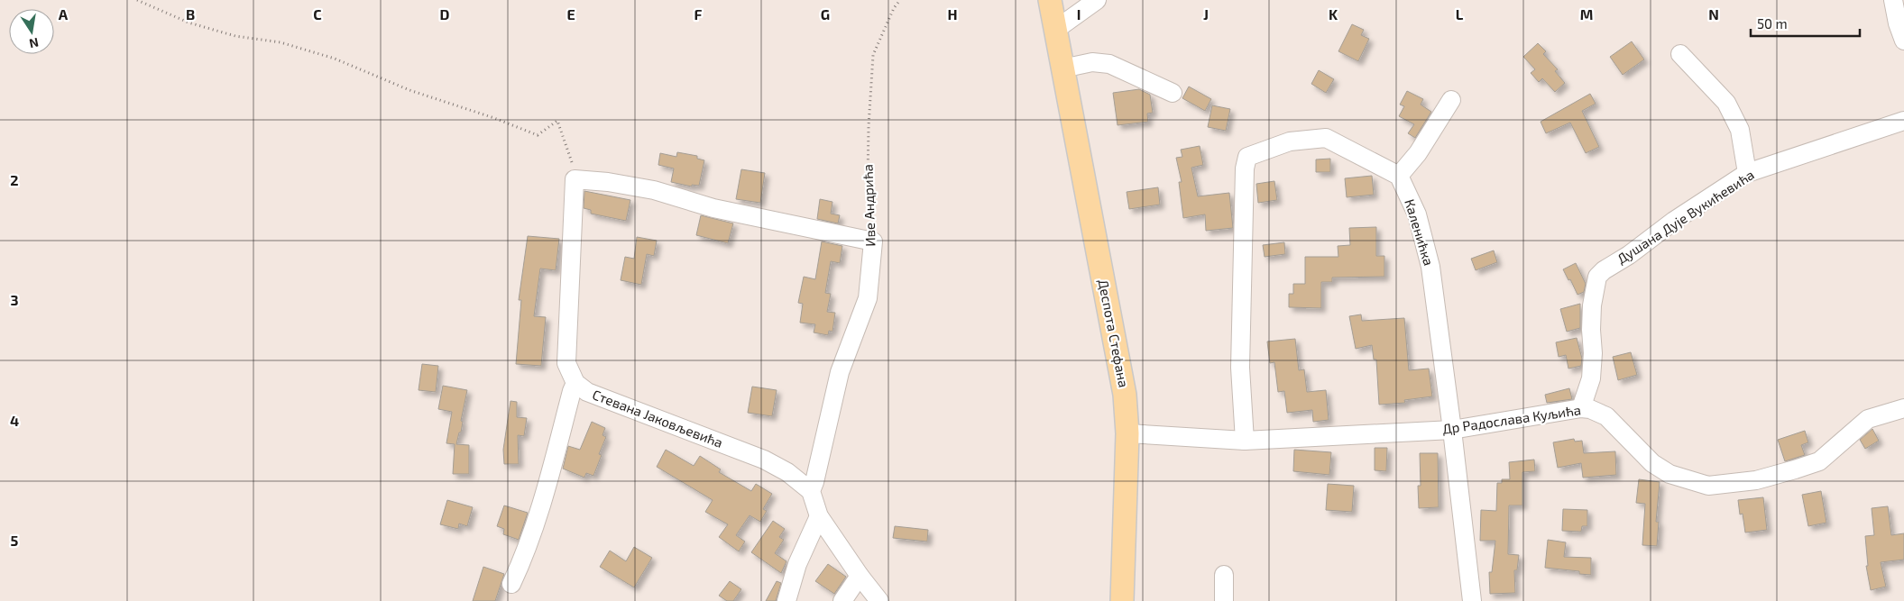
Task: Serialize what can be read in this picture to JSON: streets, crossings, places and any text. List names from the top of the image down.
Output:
{
  "streets": {
    "main road": ["Деспота Стефана"],
    "street": [
      "Иве Андрића",
      "Душана Дује Вукићевића",
      "Каленићка",
      "Стевана Јаковљевића",
      "Др Радослава Куљића"
    ]
  },
  "crossings": [
    ["Иве Андрића", "Стевана Јаковљевића"],
    ["Душана Дује Вукићевића", "Др Радослава Куљића"],
    ["Каленићка", "Др Радослава Куљића"],
    ["Деспота Стефана", "Др Радослава Куљића"]
  ],
  "scale_bar": "50 m",
  "north": "bottom",
  "grid": {
    "columns": [
      "A",
      "B",
      "C",
      "D",
      "E",
      "F",
      "G",
      "H",
      "I",
      "J",
      "K",
      "L",
      "M",
      "N"
    ],
    "rows": [
      "2",
      "3",
      "4",
      "5"
    ]
  }
}
